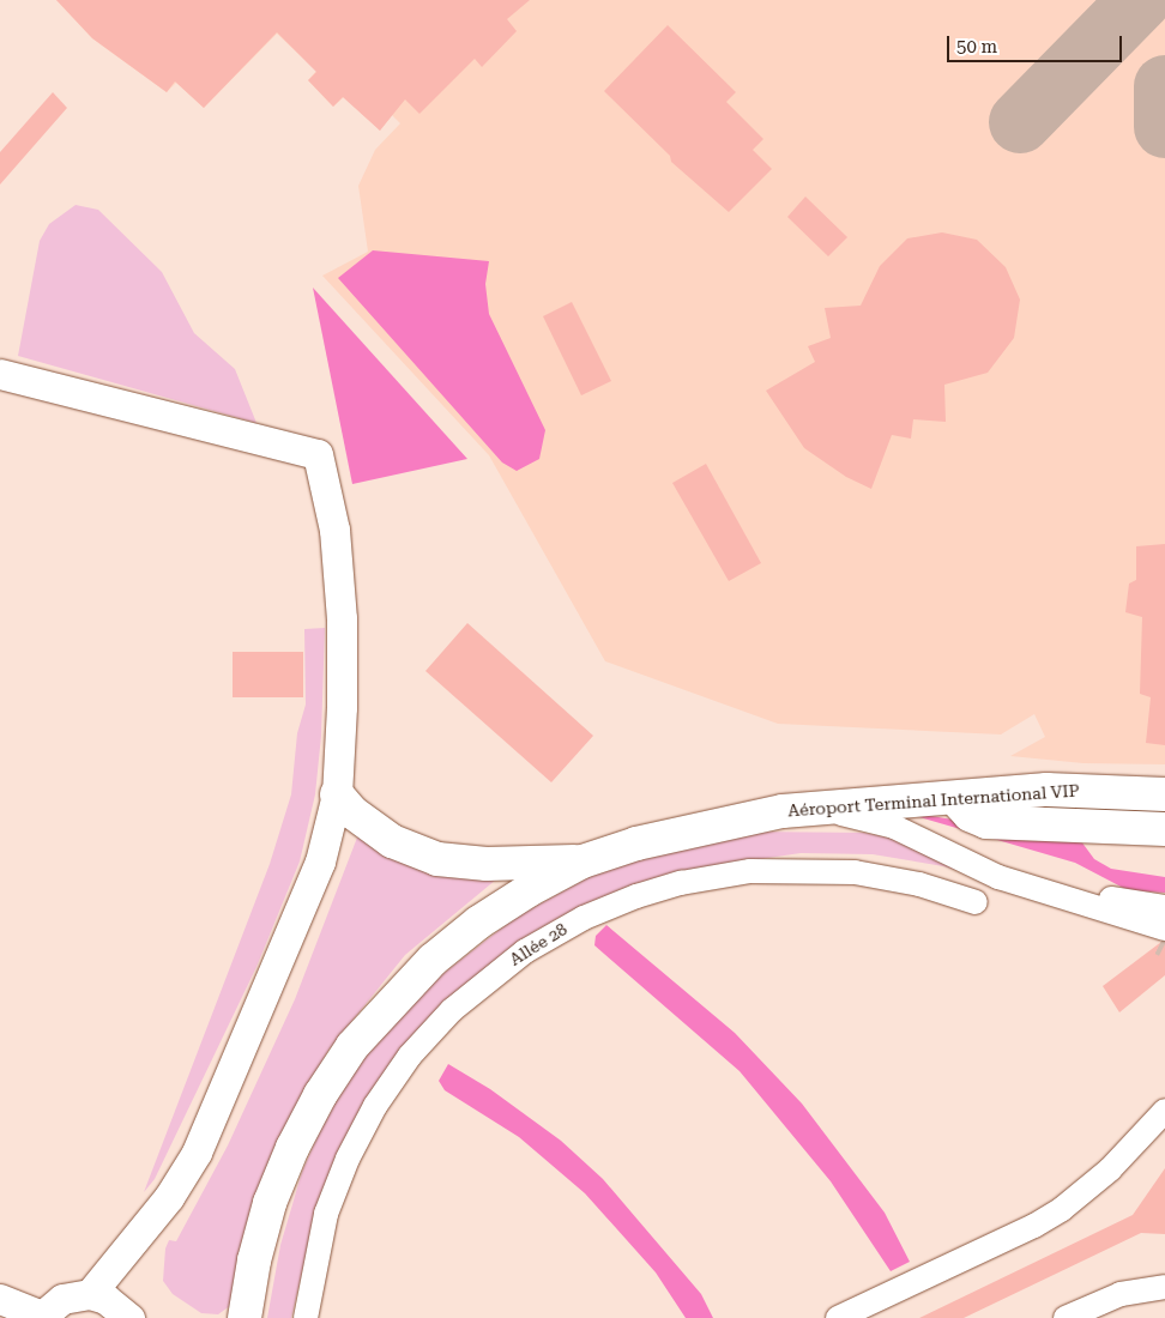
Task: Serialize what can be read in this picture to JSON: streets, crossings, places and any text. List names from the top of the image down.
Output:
{
  "streets": {
    "main road": ["Aéroport Terminal International VIP"],
    "street": ["Allée 28"]
  },
  "scale_bar": "50 m"
}
